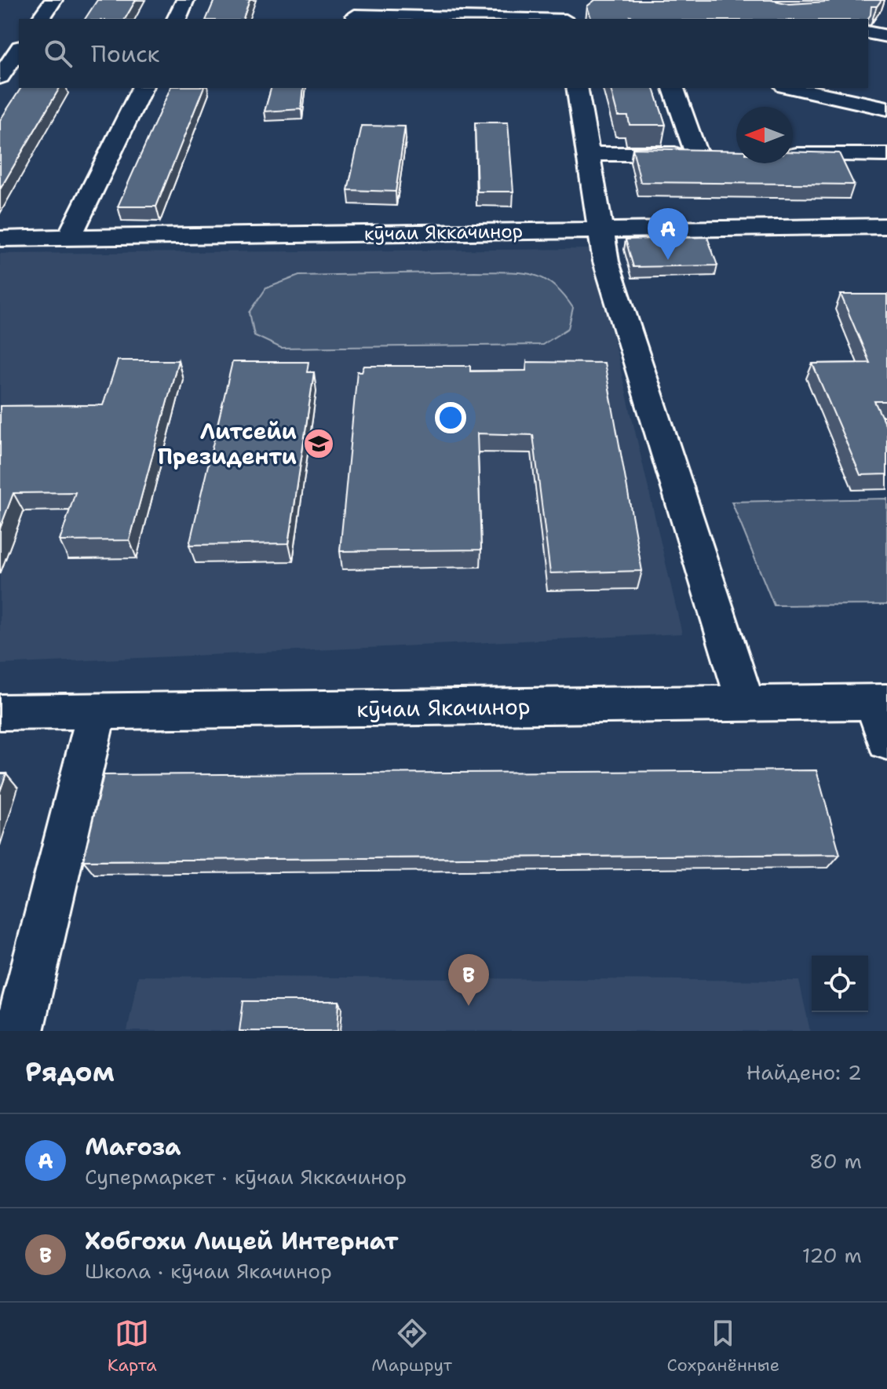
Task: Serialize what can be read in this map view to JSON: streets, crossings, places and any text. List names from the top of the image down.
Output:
{
  "streets": {
    "street": ["кӯчаи Яккачинор", "кӯчаи Якачинор"]
  },
  "places": {
    "school or university": ["Литсейи Президенти"]
  },
  "north": "left",
  "page": {
    "search": "Поиск",
    "pins": ["A", "B"],
    "heading": ["Рядом", "Найдено: 2"],
    "list": [
      {
        "mark": "A",
        "name": "Мағоза",
        "note": "Супермаркет · кӯчаи Яккачинор",
        "value": "80 m"
      },
      {
        "mark": "B",
        "name": "Хобгохи Лицей Интернат",
        "note": "Школа · кӯчаи Якачинор",
        "value": "120 m"
      }
    ],
    "nav": ["Карта", "Маршрут", "Сохранённые"]
  }
}
